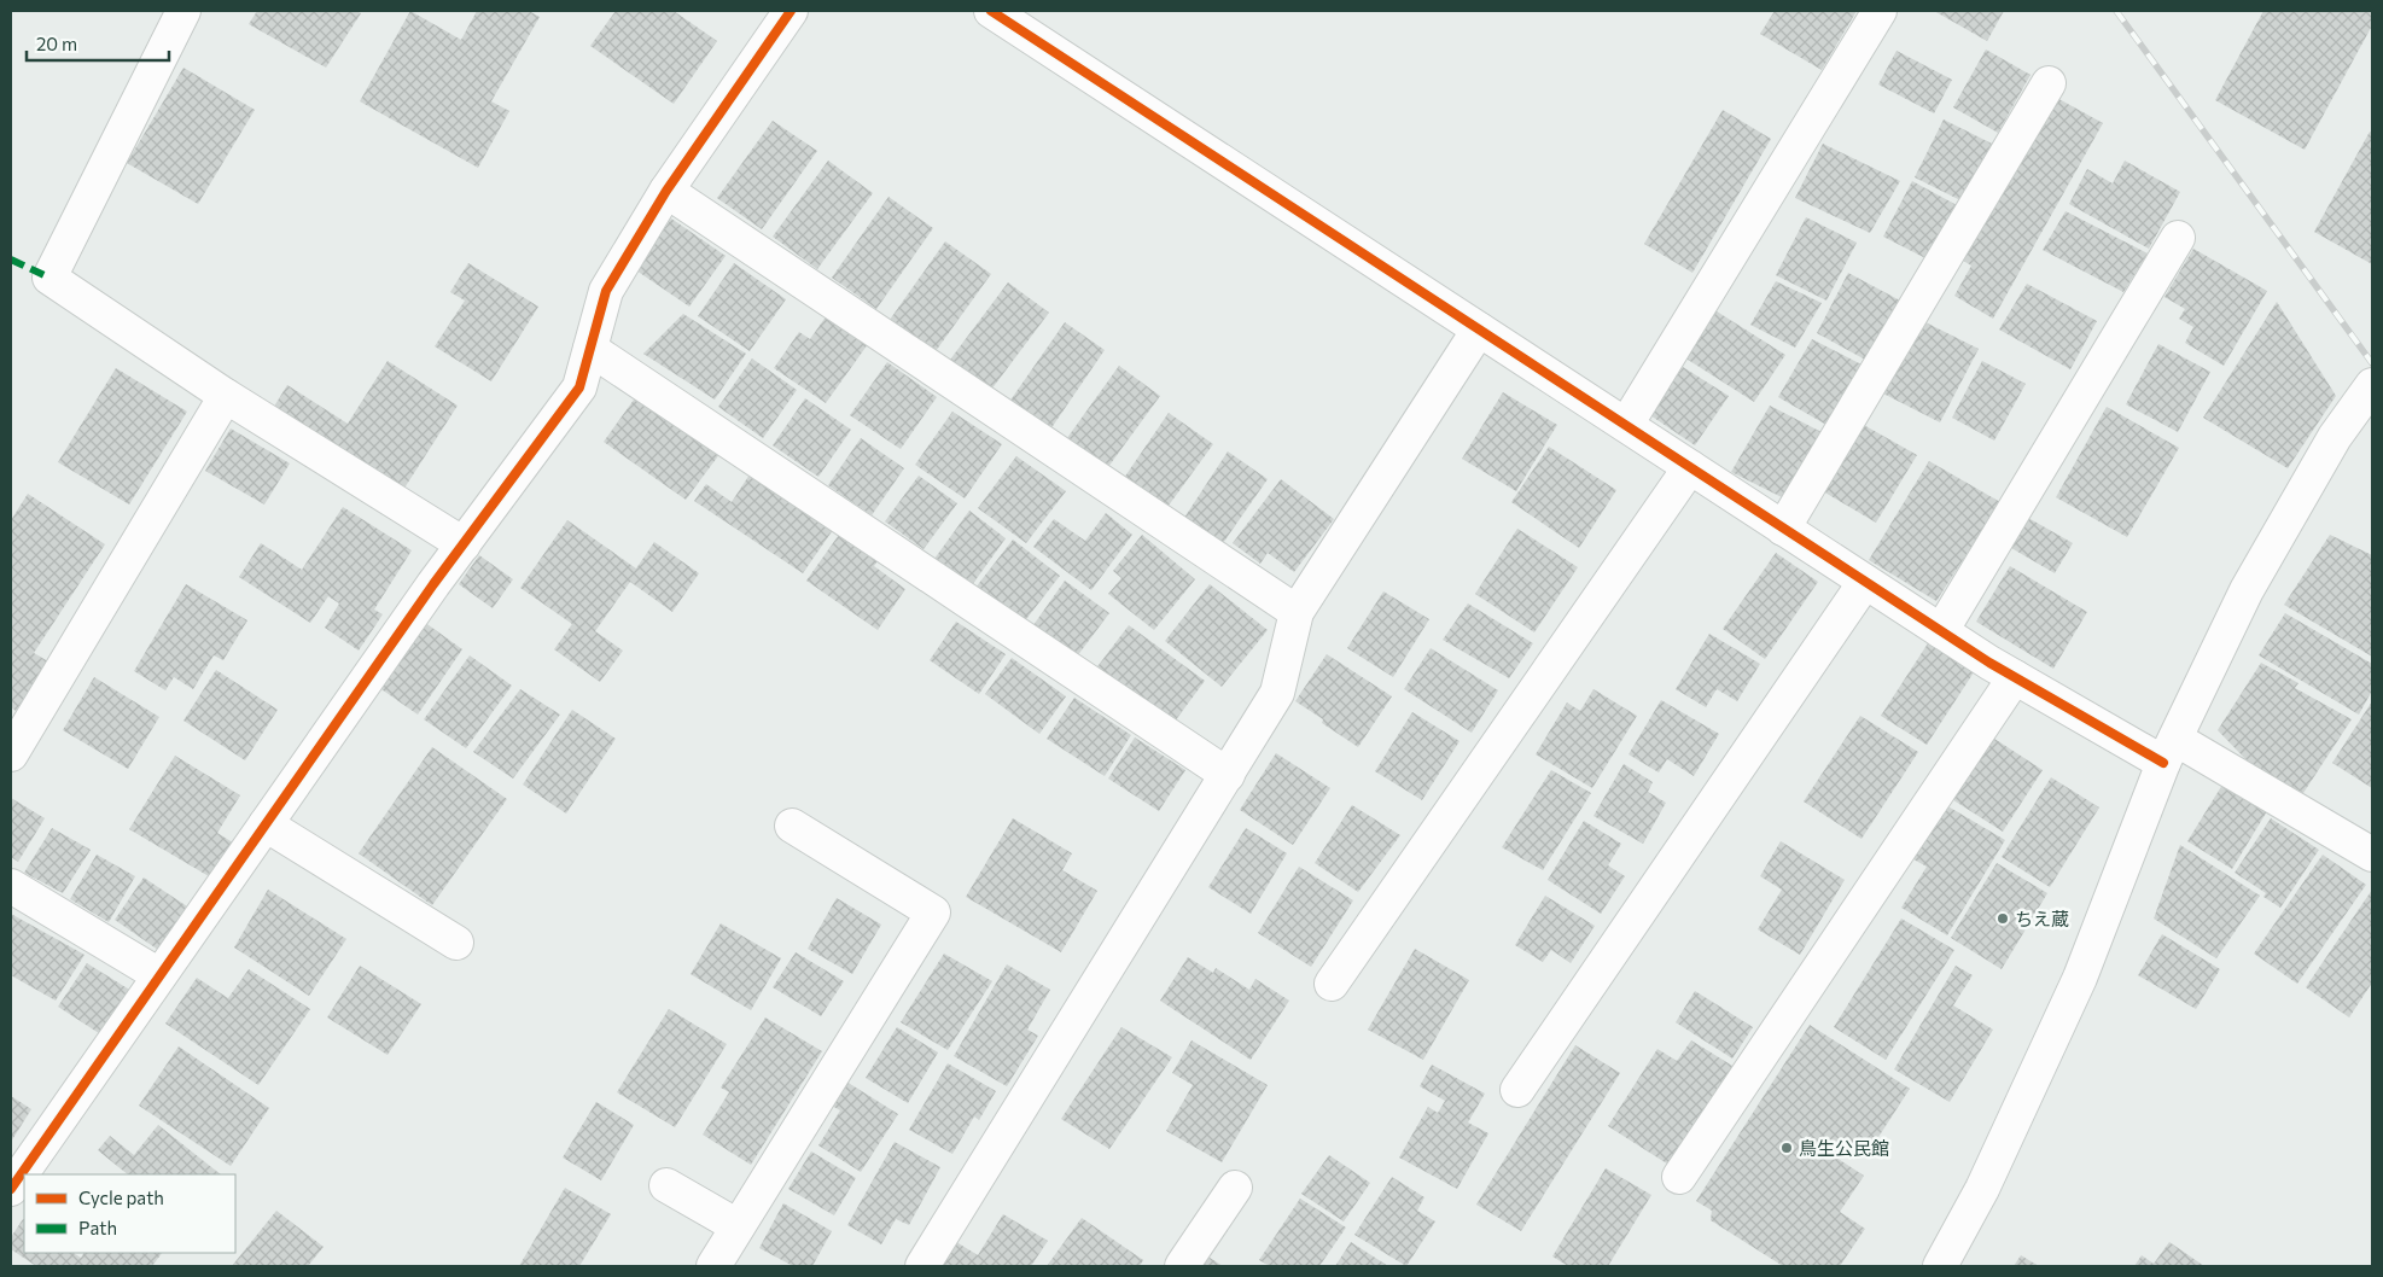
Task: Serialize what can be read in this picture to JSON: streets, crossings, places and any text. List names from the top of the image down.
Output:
{
  "places": ["ちえ蔵", "鳥生公民館"],
  "legend": ["Cycle path", "Path"],
  "scale_bar": "20 m"
}
